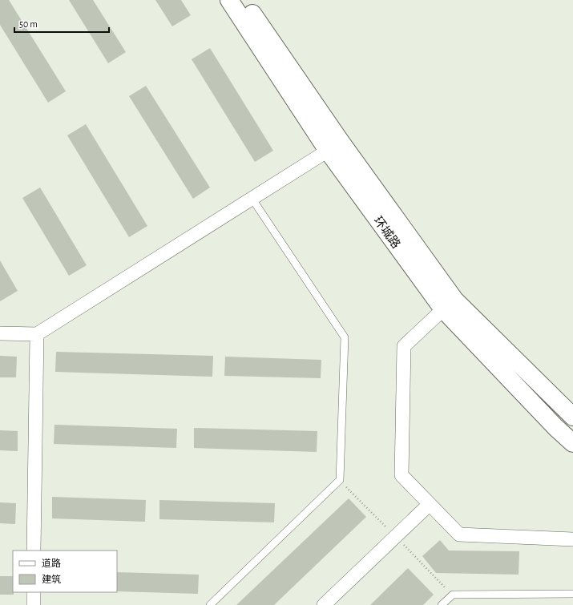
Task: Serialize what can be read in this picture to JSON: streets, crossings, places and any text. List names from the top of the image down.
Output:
{
  "streets": {
    "main road": ["环城路"]
  },
  "legend": ["道路", "建筑"],
  "scale_bar": "50 m"
}
